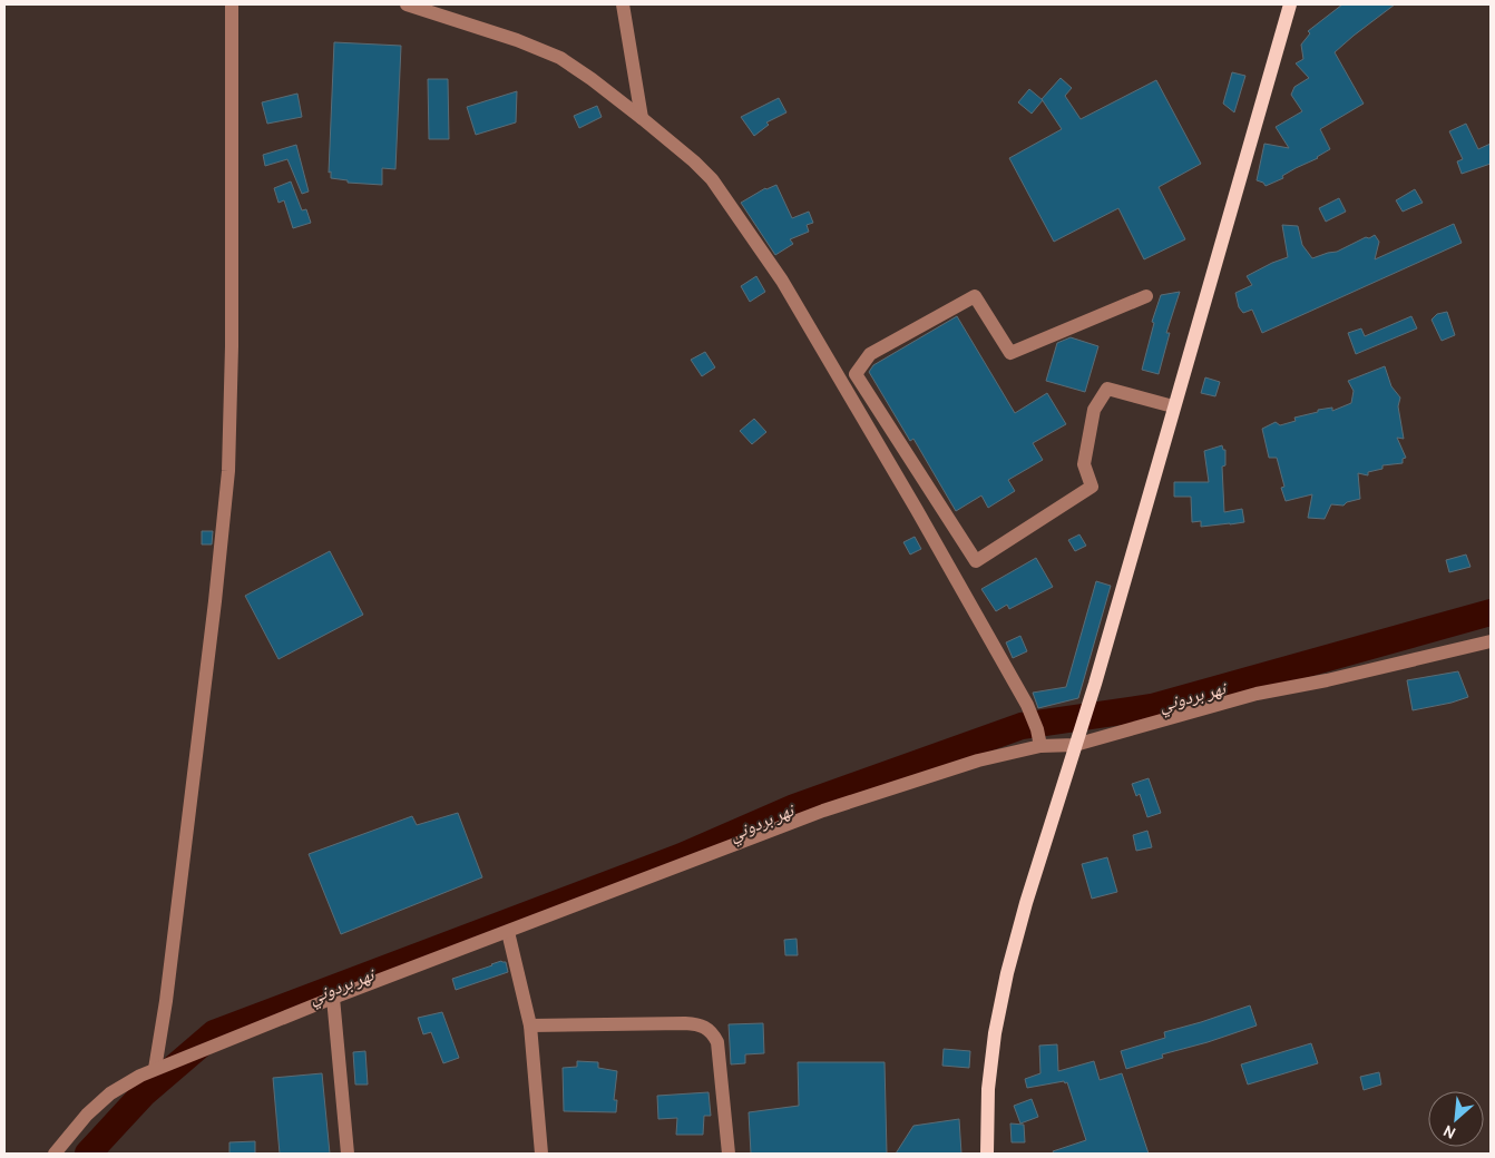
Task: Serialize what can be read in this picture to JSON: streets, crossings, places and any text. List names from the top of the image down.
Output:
{
  "water": ["نهر بردوني"],
  "north": "bottom left"
}
